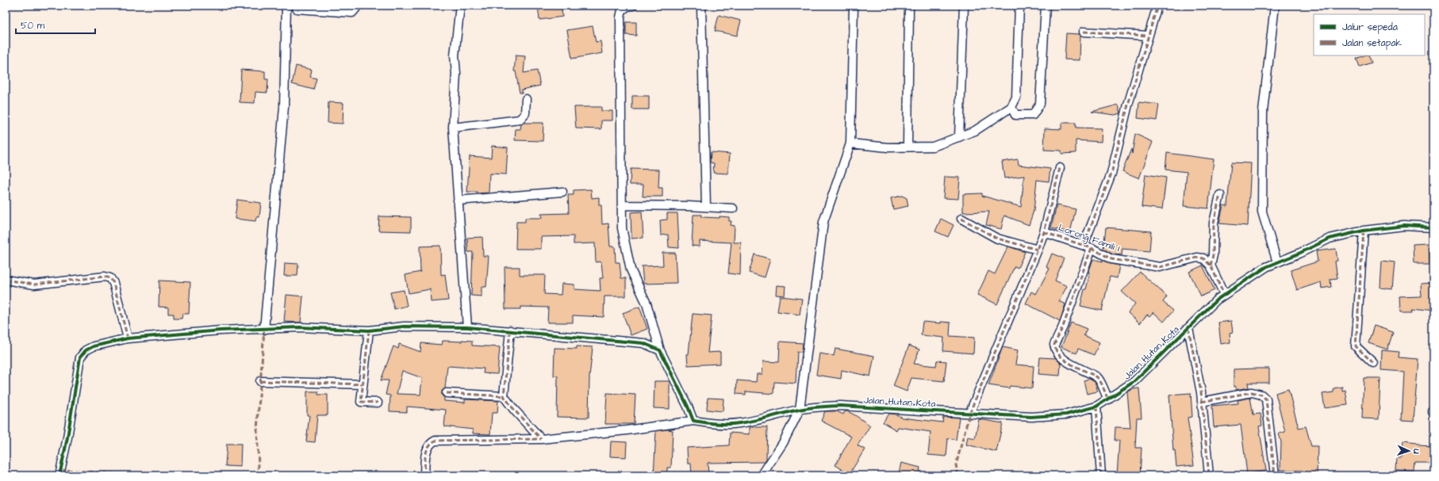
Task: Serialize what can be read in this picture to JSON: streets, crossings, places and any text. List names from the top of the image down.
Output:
{
  "streets": {
    "street": ["Lorong Famili I", "Jalan Hutan Kota"]
  },
  "crossings": [
    ["Lorong Famili I", "Jalan Hutan Kota"]
  ],
  "legend": ["Jalur sepeda", "Jalan setapak"],
  "scale_bar": "50 m",
  "north": "right"
}
